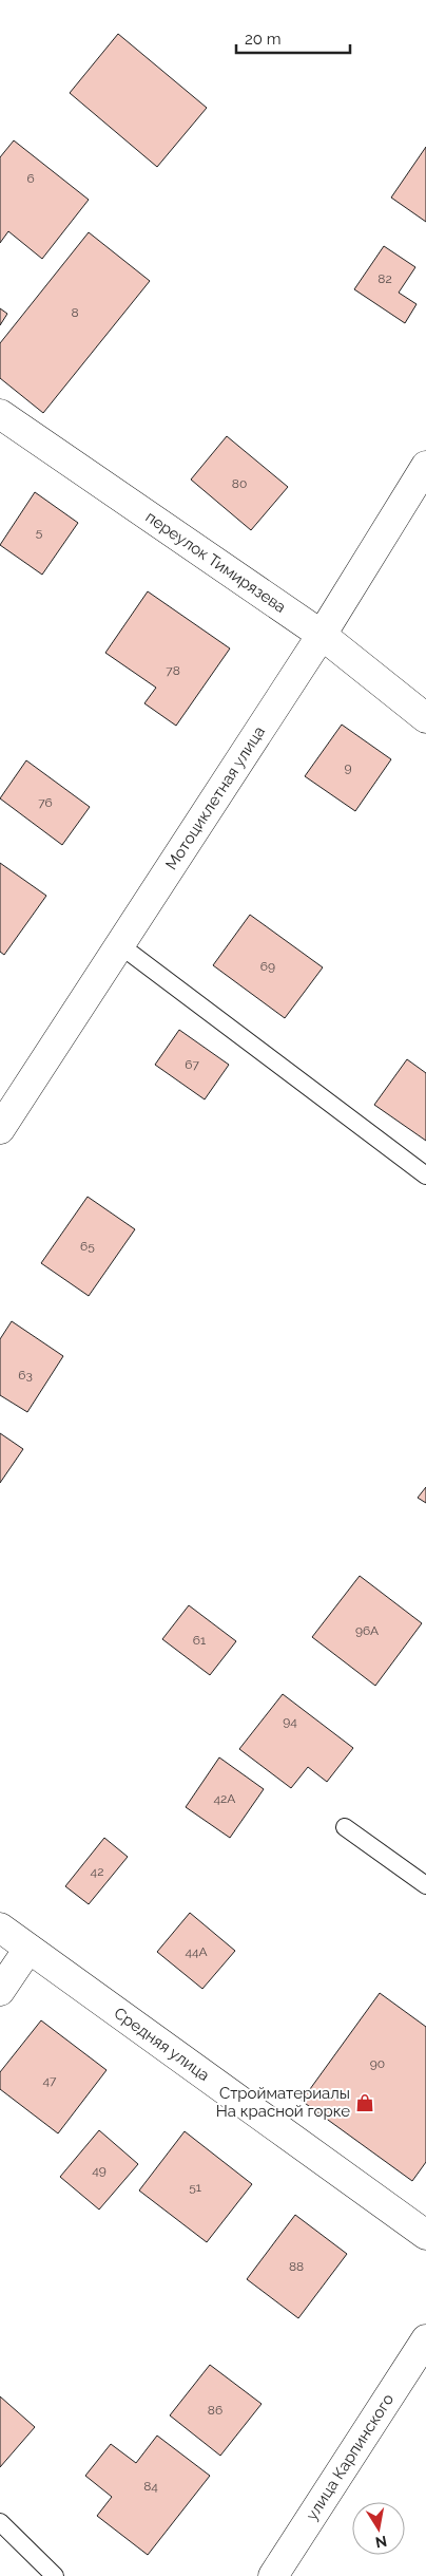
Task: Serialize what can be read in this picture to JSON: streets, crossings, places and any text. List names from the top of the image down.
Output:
{
  "streets": {
    "street": [
      "переулок Тимирязева",
      "Мотоциклетная улица",
      "Средняя улица",
      "улица Карпинского"
    ]
  },
  "crossings": [
    ["переулок Тимирязева", "Мотоциклетная улица"]
  ],
  "places": {
    "shop": ["Стройматериалы На красной горке"]
  },
  "house_numbers": [
    "6",
    "82",
    "8",
    "80",
    "5",
    "78",
    "9",
    "76",
    "69",
    "67",
    "65",
    "63",
    "96А",
    "61",
    "94",
    "42А",
    "42",
    "44А",
    "90",
    "47",
    "49",
    "51",
    "88",
    "86",
    "84"
  ],
  "scale_bar": "20 m",
  "north": "bottom"
}
